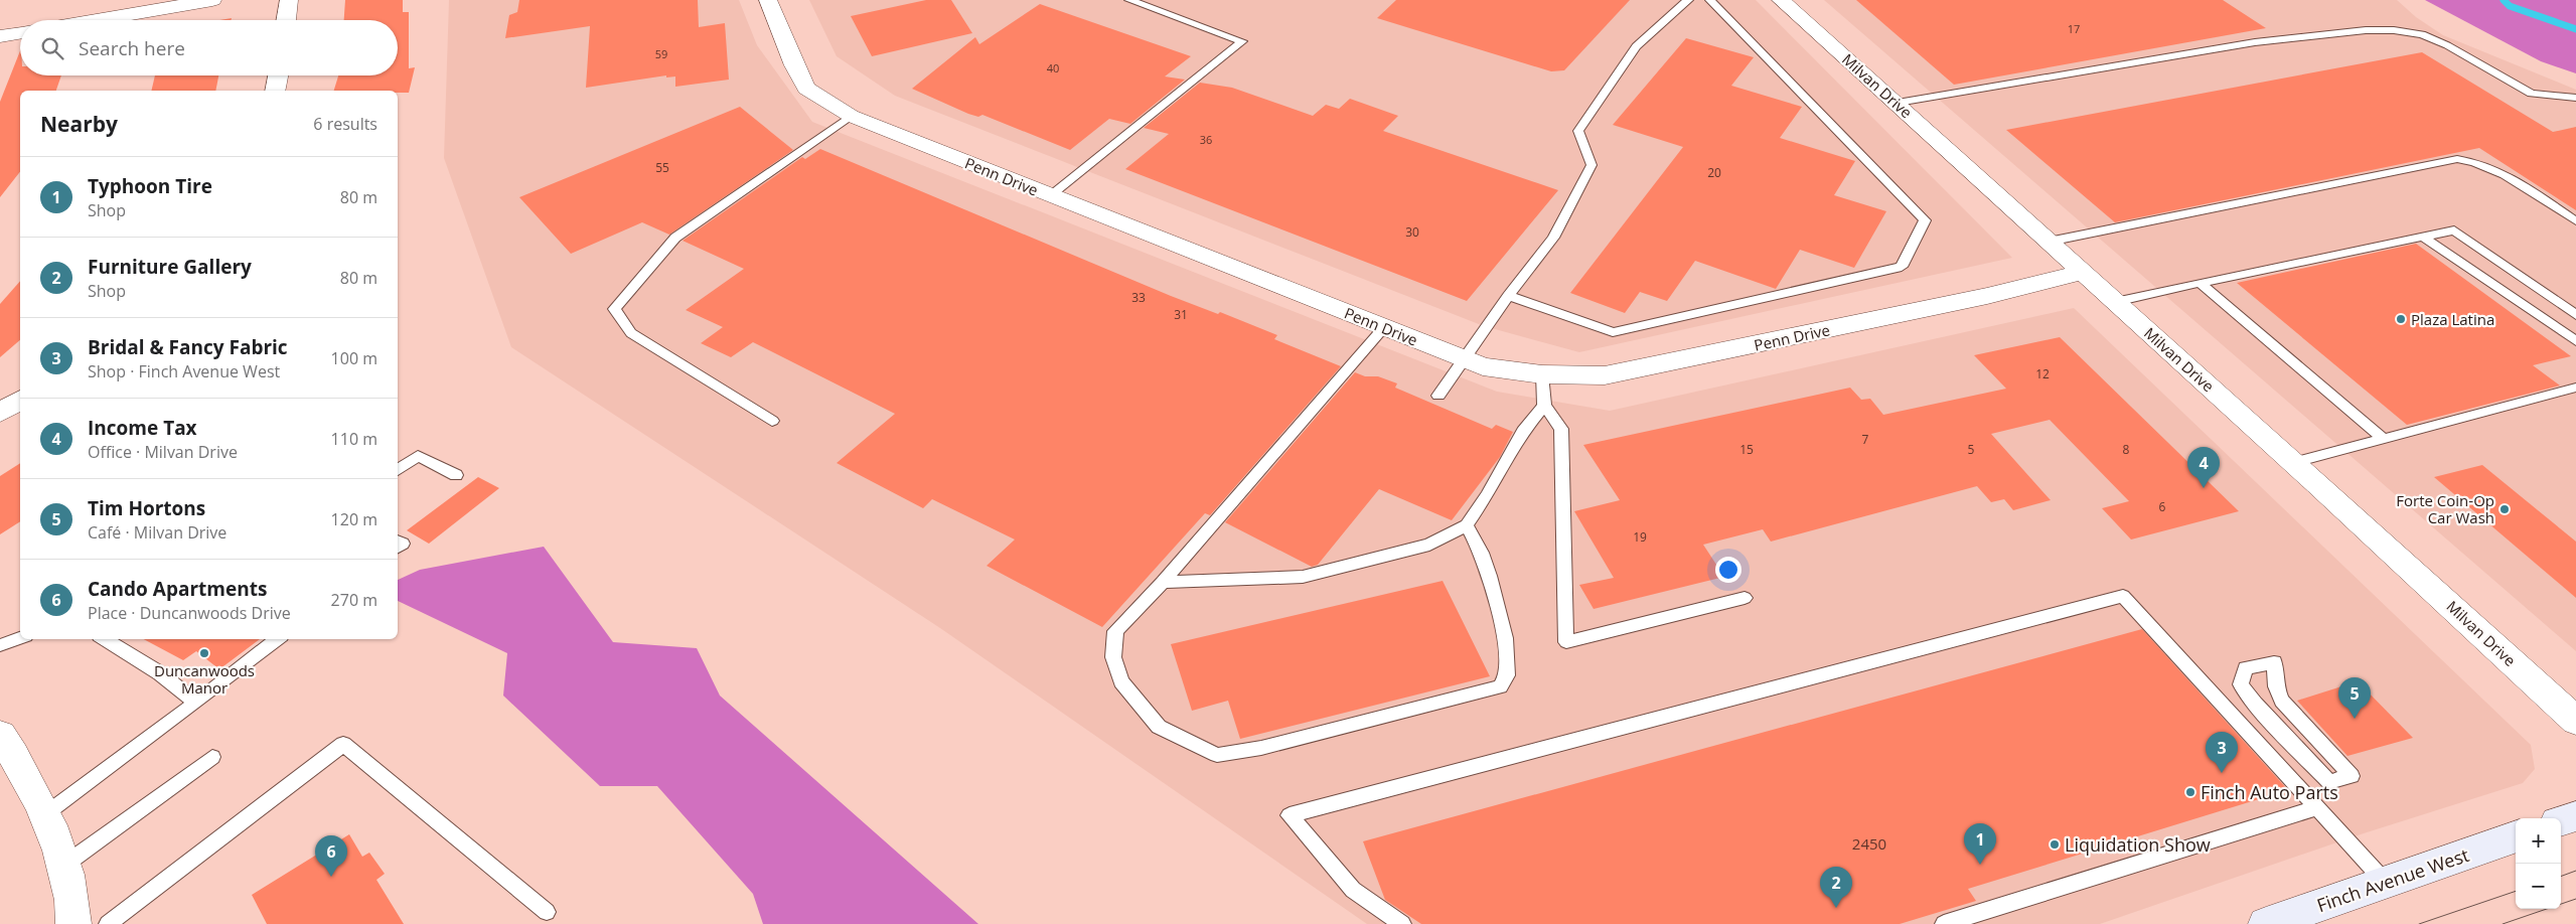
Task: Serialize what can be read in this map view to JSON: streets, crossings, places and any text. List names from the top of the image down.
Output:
{
  "streets": {
    "main road": ["Finch Avenue West"],
    "street": ["Milvan Drive", "Penn Drive"]
  },
  "crossings": [
    ["Milvan Drive", "Penn Drive"]
  ],
  "places": [
    "Plaza Latina",
    "Forte Coin-Op Car Wash",
    "Duncanwoods Manor",
    "Finch Auto Parts",
    "Liquidation Show"
  ],
  "house_numbers": [
    "17",
    "59",
    "40",
    "36",
    "55",
    "20",
    "30",
    "33",
    "31",
    "12",
    "7",
    "15",
    "5",
    "8",
    "6",
    "19",
    "2450"
  ],
  "page": {
    "search": "Search here",
    "heading": ["Nearby", "6 results"],
    "list": [
      {
        "mark": "1",
        "name": "Typhoon Tire",
        "note": "Shop",
        "value": "80 m"
      },
      {
        "mark": "2",
        "name": "Furniture Gallery",
        "note": "Shop",
        "value": "80 m"
      },
      {
        "mark": "3",
        "name": "Bridal & Fancy Fabric",
        "note": "Shop · Finch Avenue West",
        "value": "100 m"
      },
      {
        "mark": "4",
        "name": "Income Tax",
        "note": "Office · Milvan Drive",
        "value": "110 m"
      },
      {
        "mark": "5",
        "name": "Tim Hortons",
        "note": "Café · Milvan Drive",
        "value": "120 m"
      },
      {
        "mark": "6",
        "name": "Cando Apartments",
        "note": "Place · Duncanwoods Drive",
        "value": "270 m"
      }
    ],
    "pins": [
      "4",
      "5",
      "3",
      "1",
      "6",
      "2"
    ],
    "map_buttons": ["+", "−"]
  }
}
